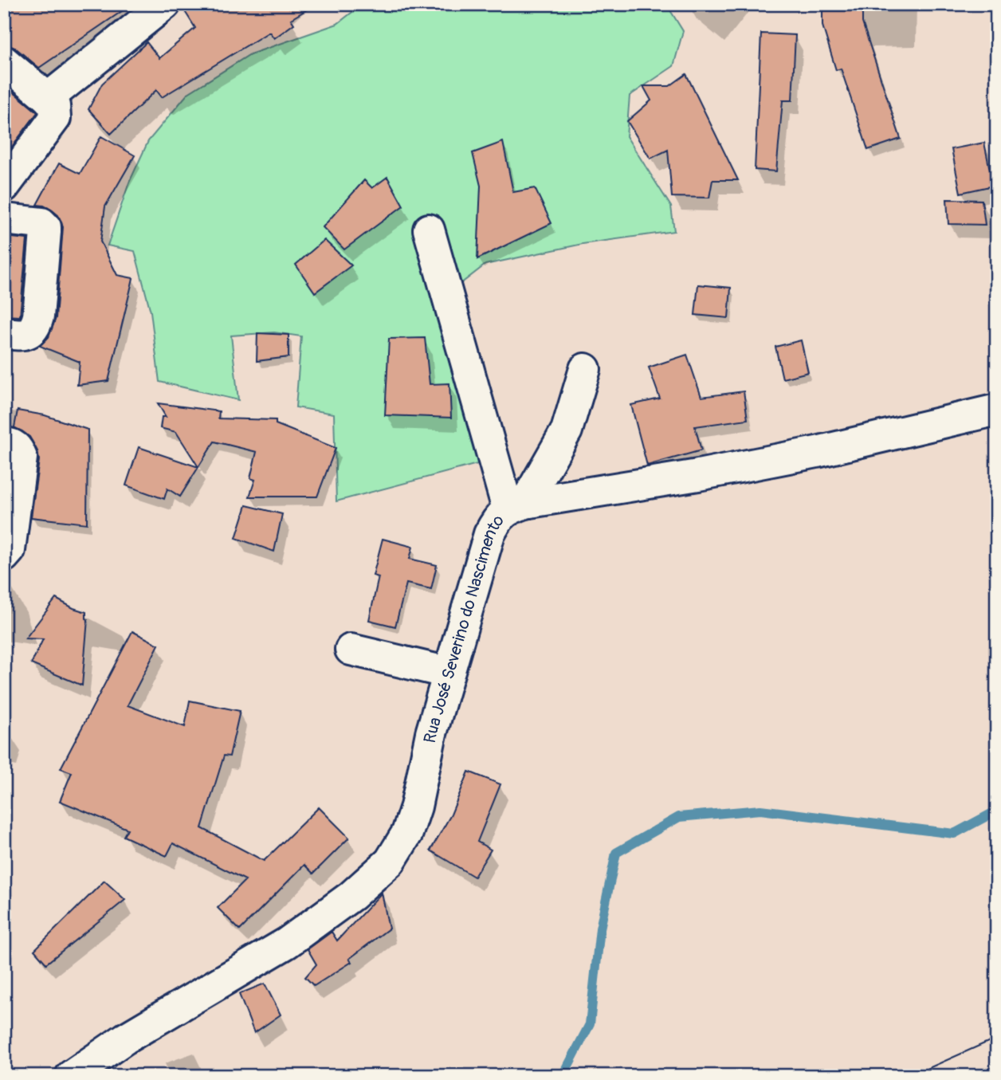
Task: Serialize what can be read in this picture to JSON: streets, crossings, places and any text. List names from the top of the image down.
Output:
{
  "streets": {
    "street": ["Rua José Severino do Nascimento"]
  }
}
